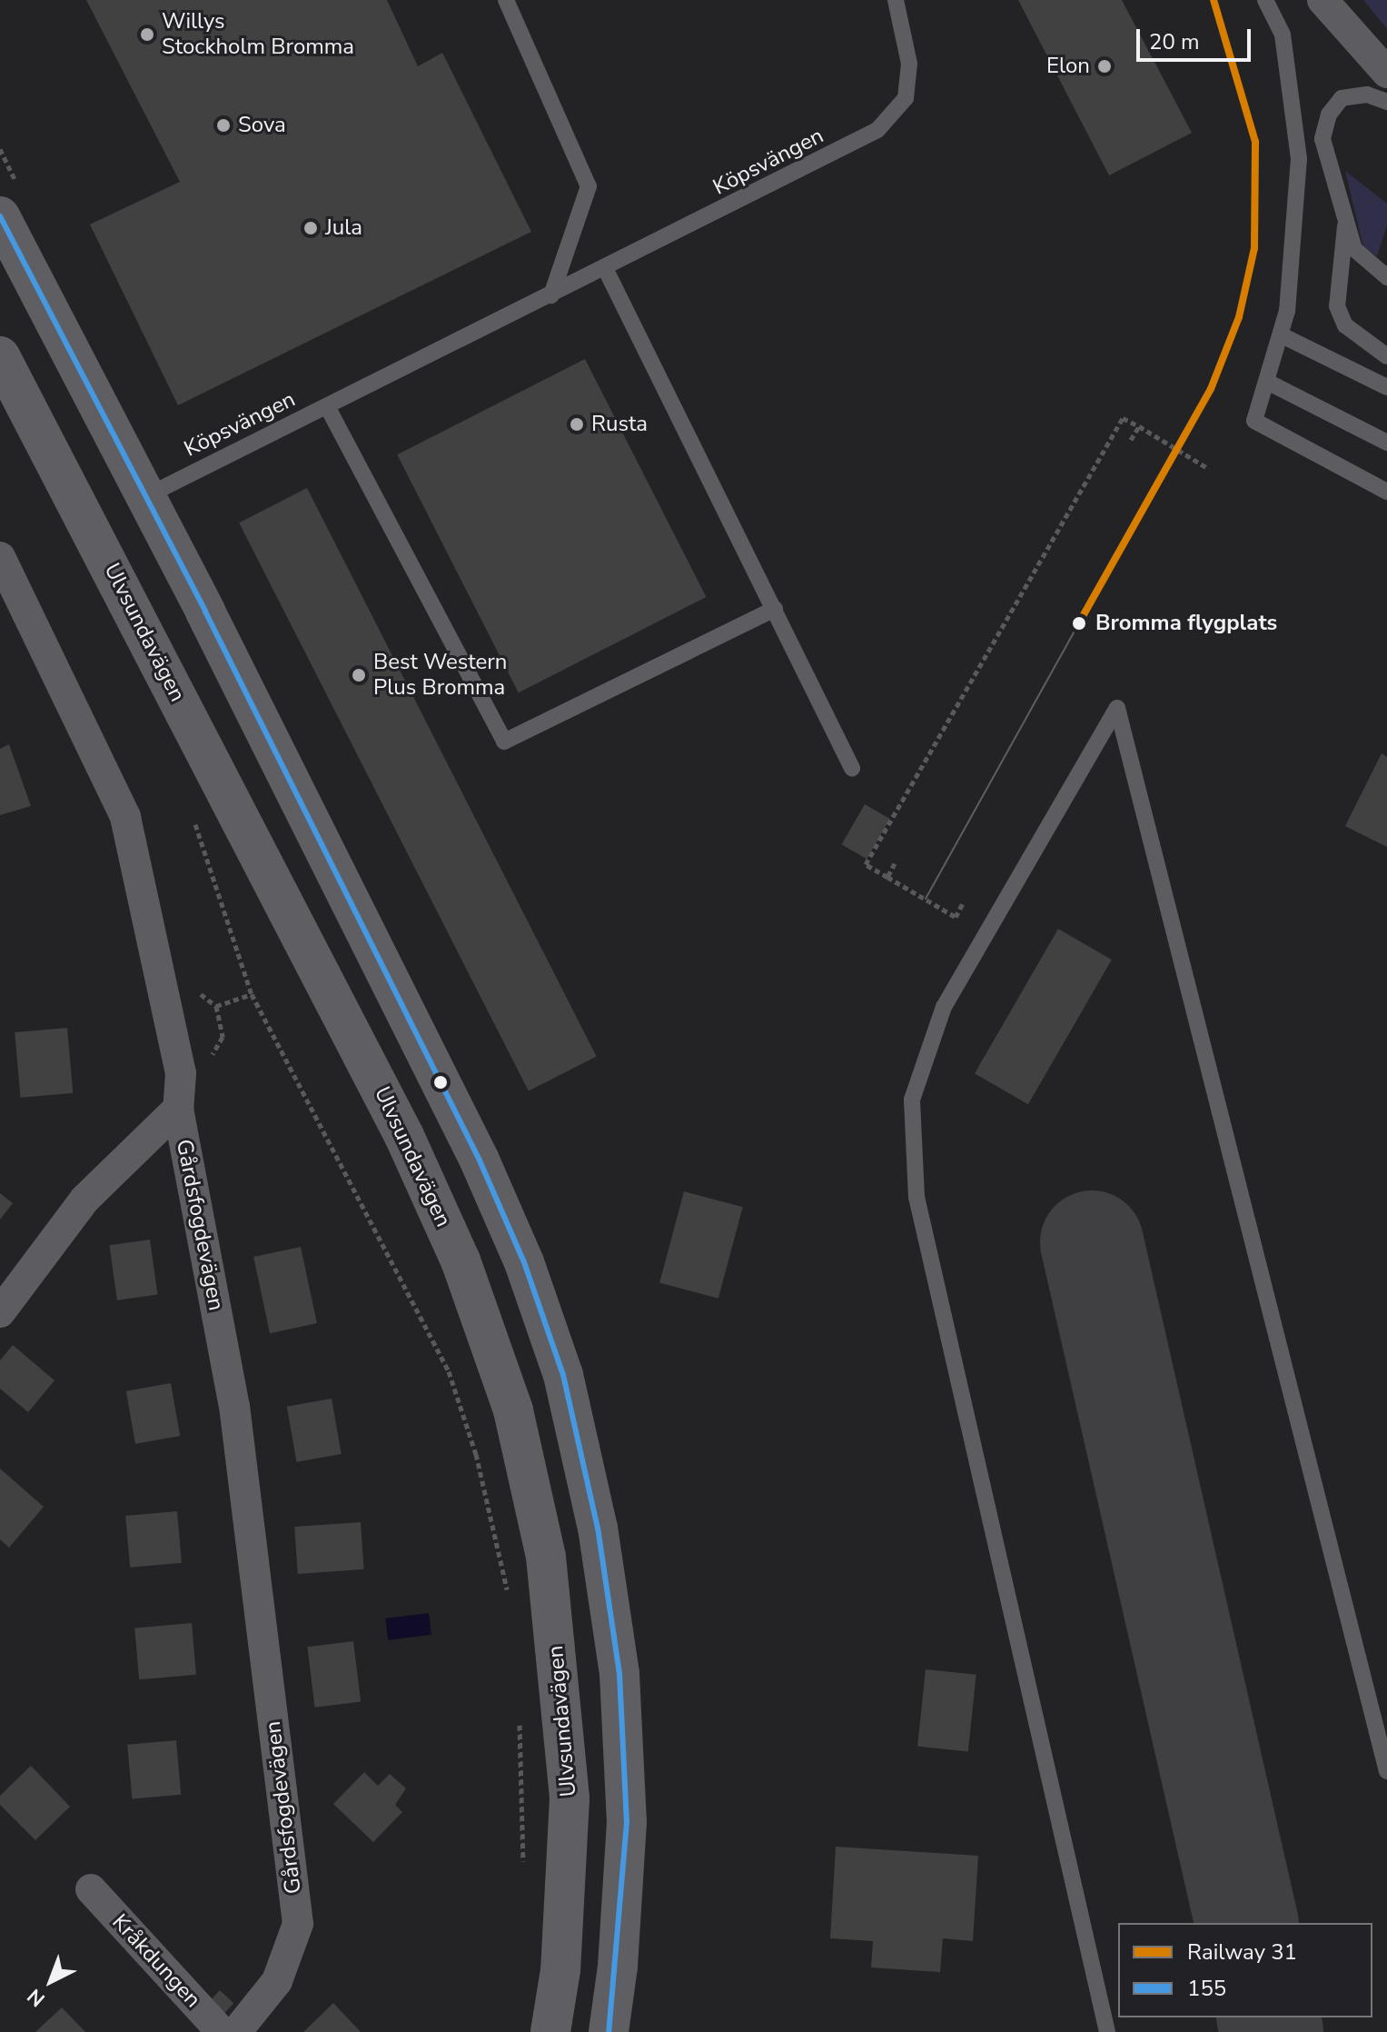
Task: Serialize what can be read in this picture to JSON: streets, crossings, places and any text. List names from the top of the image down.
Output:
{
  "streets": {
    "main road": ["Ulvsundavägen"],
    "street": ["Gårdsfogdevägen", "Kråkdungen"],
    "lane": ["Köpsvängen"]
  },
  "places": [
    "Willys Stockholm Bromma",
    "Elon",
    "Sova",
    "Jula",
    "Rusta",
    "Bromma flygplats",
    "Best Western Plus Bromma"
  ],
  "lines": ["rail line 31", "transit line 155"],
  "legend": ["Railway 31", "155"],
  "scale_bar": "20 m",
  "north": "bottom left"
}
